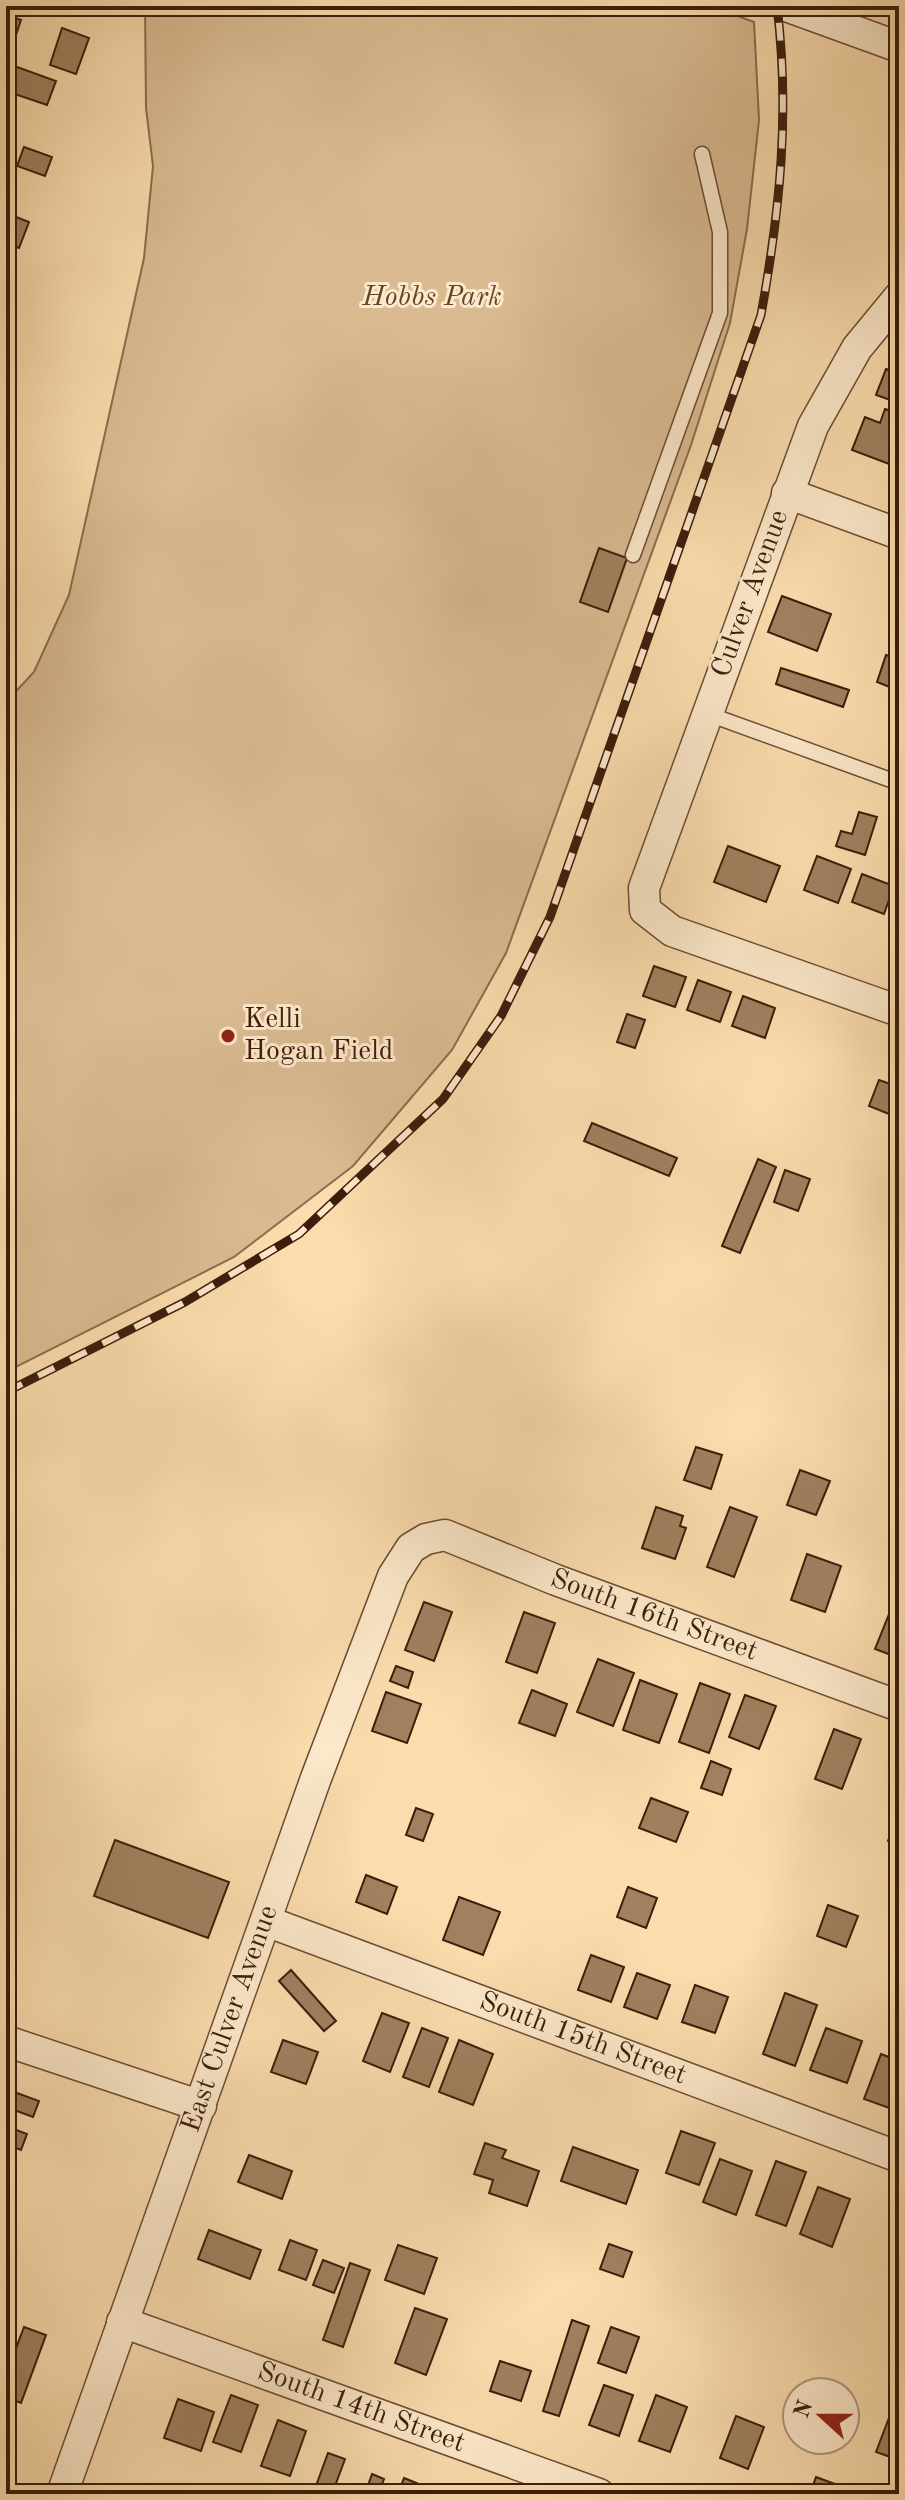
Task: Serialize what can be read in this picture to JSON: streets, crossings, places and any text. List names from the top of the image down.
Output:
{
  "streets": {
    "street": [
      "Culver Avenue",
      "South 16th Street",
      "East Culver Avenue",
      "South 15th Street",
      "South 14th Street"
    ]
  },
  "crossings": [
    ["South 16th Street", "East Culver Avenue"],
    ["East Culver Avenue", "South 15th Street"],
    ["East Culver Avenue", "South 14th Street"]
  ],
  "parks": ["Hobbs Park"],
  "places": ["Kelli Hogan Field"],
  "north": "left"
}
